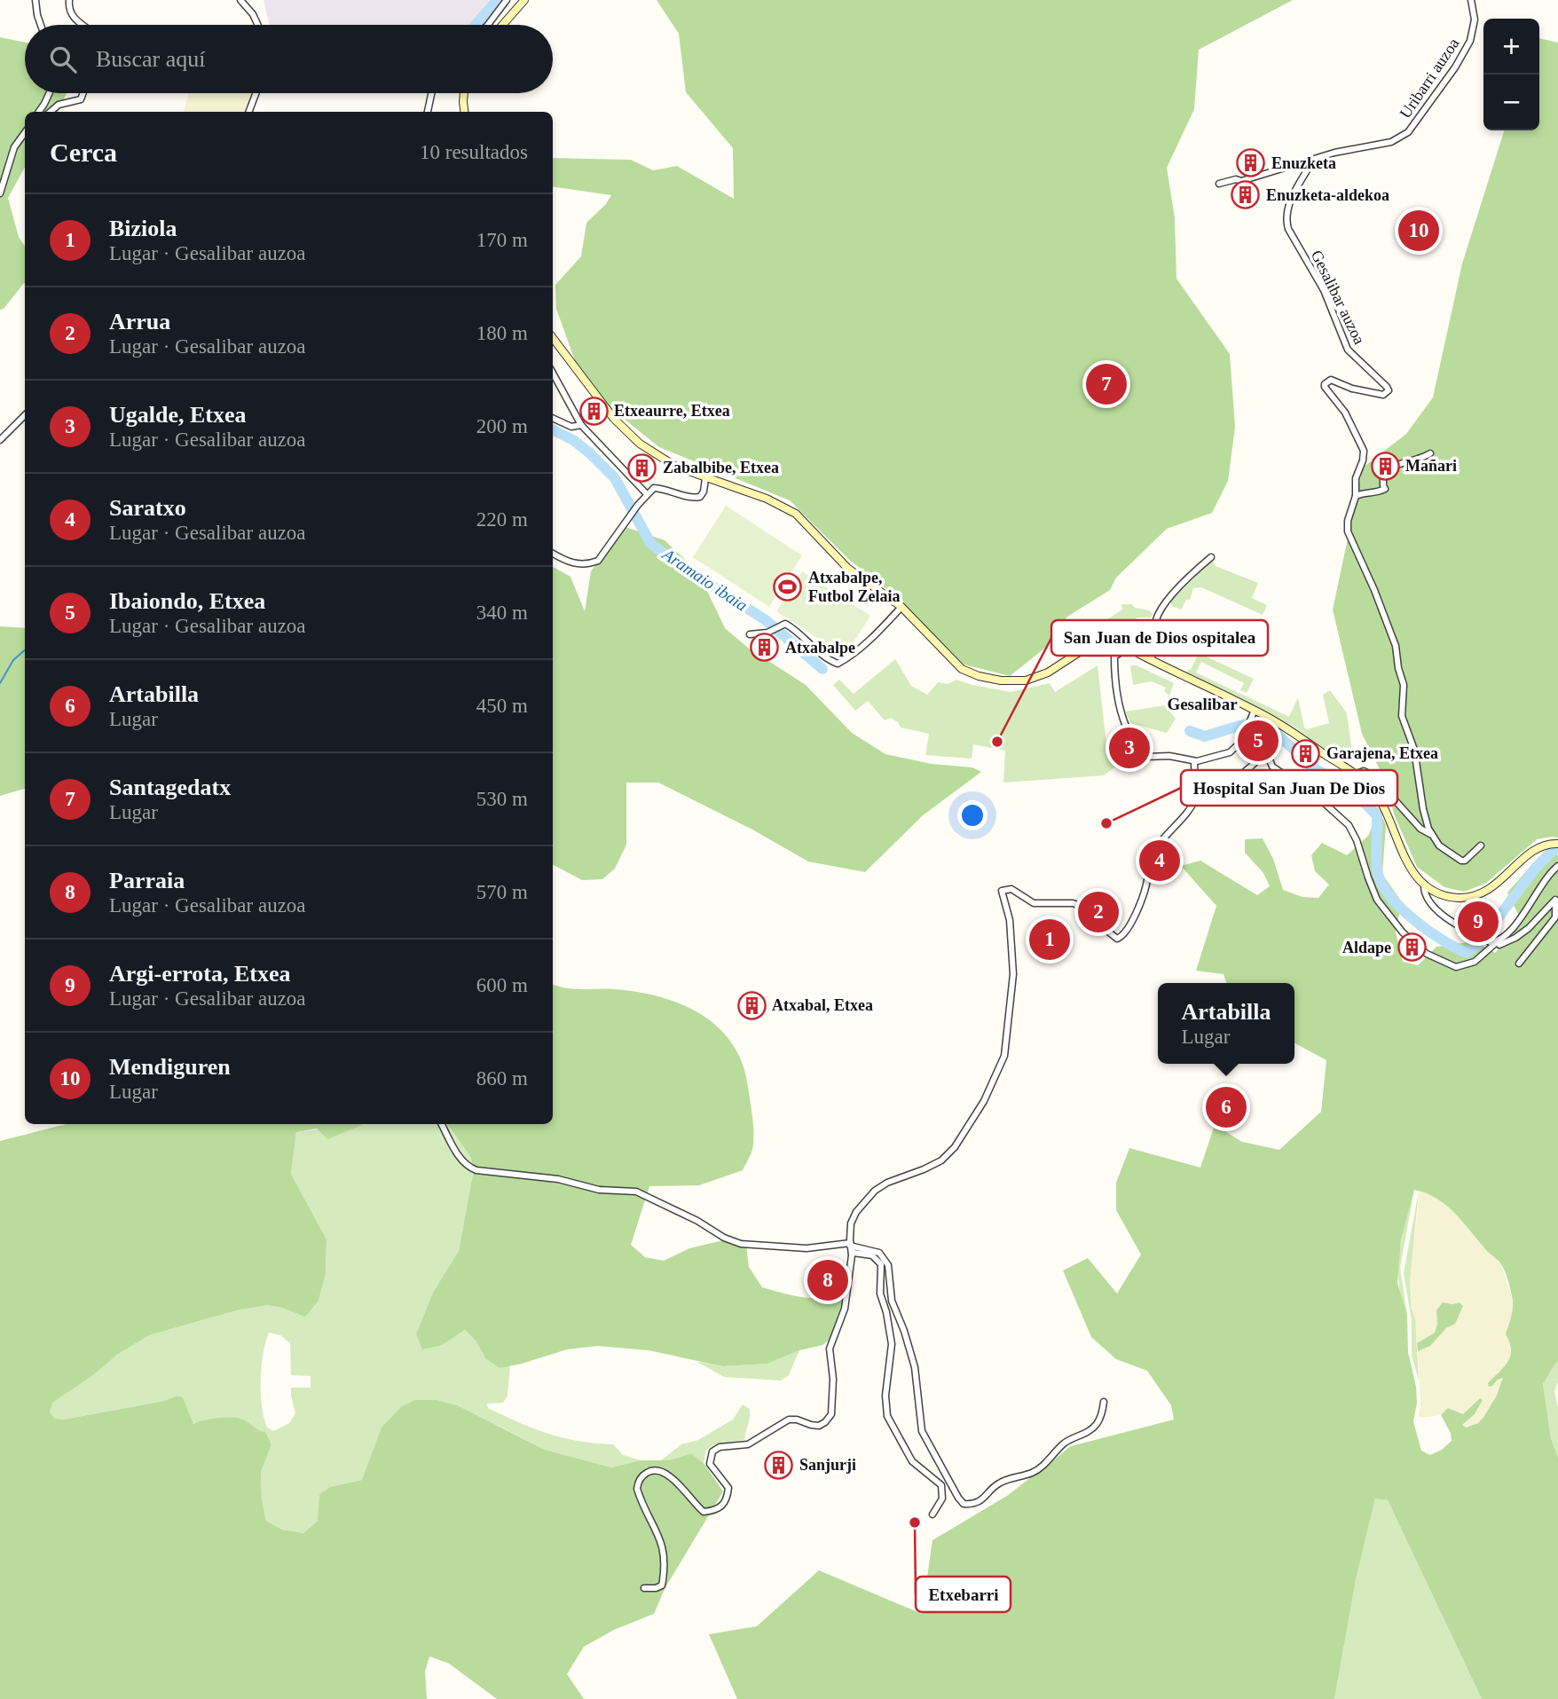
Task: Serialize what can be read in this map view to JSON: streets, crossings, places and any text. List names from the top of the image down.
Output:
{
  "streets": {
    "street": ["Uribarri auzoa", "Gesalibar auzoa"]
  },
  "crossings": [
    ["Uribarri auzoa", "Gesalibar auzoa"]
  ],
  "districts": ["Gesalibar"],
  "water": ["Aramaio ibaia"],
  "places": {
    "building": [
      "Enuzketa",
      "Enuzketa-aldekoa",
      "Etxeaurre, Etxea",
      "Mañari",
      "Zabalbibe, Etxea",
      "Atxabalpe",
      "Garajena, Etxea",
      "Aldape",
      "Atxabal, Etxea",
      "Sanjurji"
    ],
    "sports": ["Atxabalpe, Futbol Zelaia"],
    "other": ["San Juan de Dios ospitalea", "Hospital San Juan De Dios", "Etxebarri"]
  },
  "page": {
    "map_buttons": ["+", "−"],
    "search": "Buscar aquí",
    "heading": ["Cerca", "10 resultados"],
    "list": [
      {
        "mark": "1",
        "name": "Biziola",
        "note": "Lugar · Gesalibar auzoa",
        "value": "170 m"
      },
      {
        "mark": "2",
        "name": "Arrua",
        "note": "Lugar · Gesalibar auzoa",
        "value": "180 m"
      },
      {
        "mark": "3",
        "name": "Ugalde, Etxea",
        "note": "Lugar · Gesalibar auzoa",
        "value": "200 m"
      },
      {
        "mark": "4",
        "name": "Saratxo",
        "note": "Lugar · Gesalibar auzoa",
        "value": "220 m"
      },
      {
        "mark": "5",
        "name": "Ibaiondo, Etxea",
        "note": "Lugar · Gesalibar auzoa",
        "value": "340 m"
      },
      {
        "mark": "6",
        "name": "Artabilla",
        "note": "Lugar",
        "value": "450 m"
      },
      {
        "mark": "7",
        "name": "Santagedatx",
        "note": "Lugar",
        "value": "530 m"
      },
      {
        "mark": "8",
        "name": "Parraia",
        "note": "Lugar · Gesalibar auzoa",
        "value": "570 m"
      },
      {
        "mark": "9",
        "name": "Argi-errota, Etxea",
        "note": "Lugar · Gesalibar auzoa",
        "value": "600 m"
      },
      {
        "mark": "10",
        "name": "Mendiguren",
        "note": "Lugar",
        "value": "860 m"
      }
    ],
    "pins": [
      "10",
      "7",
      "5",
      "3",
      "4",
      "2",
      "9",
      "1",
      "6",
      "8"
    ],
    "popup": ["Artabilla", "Lugar"]
  }
}
